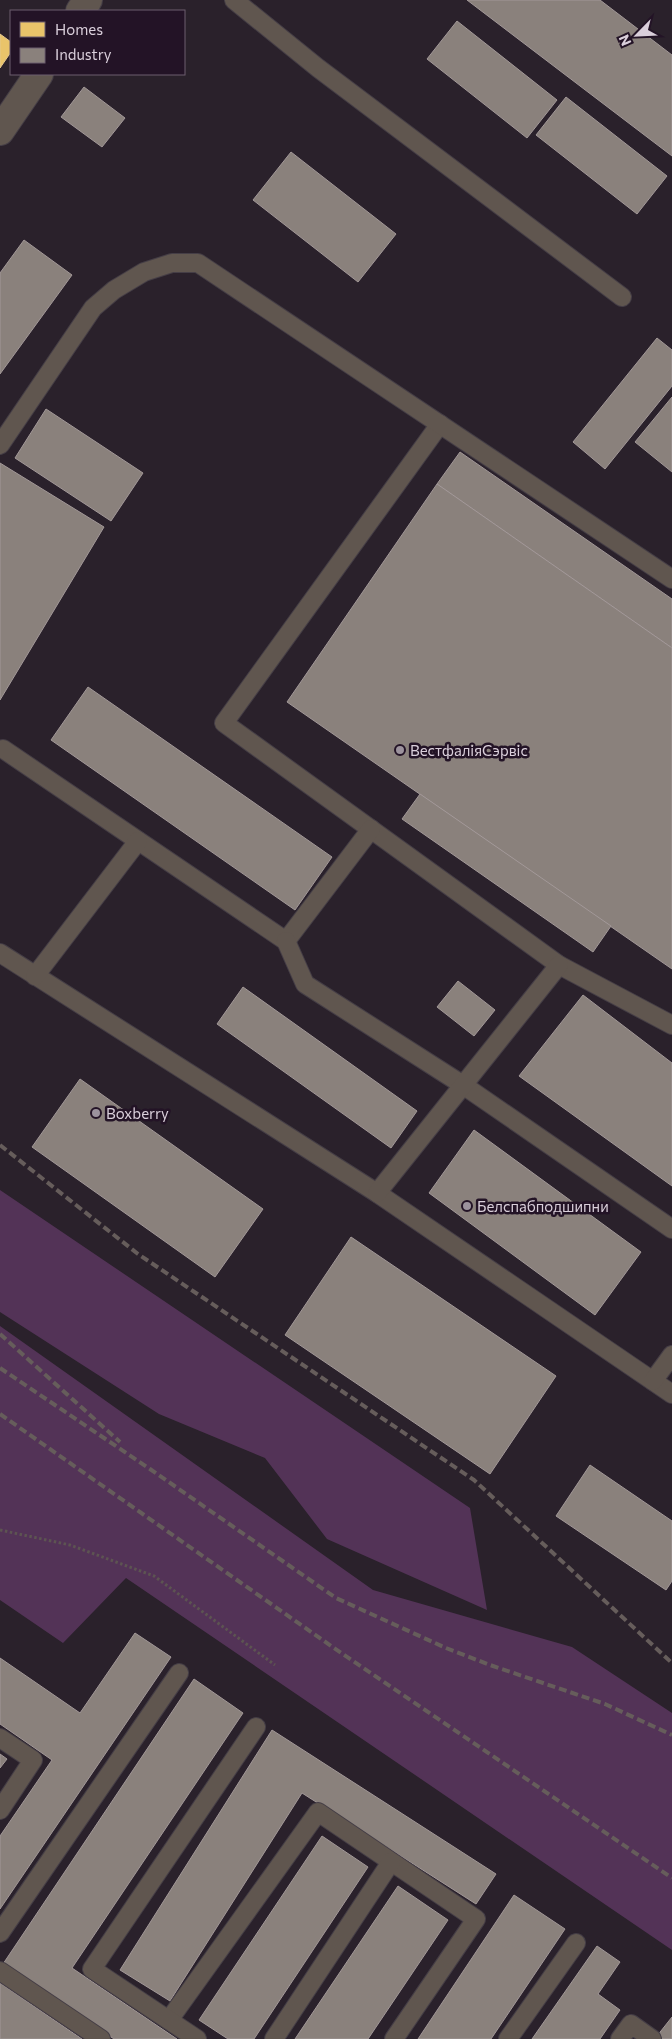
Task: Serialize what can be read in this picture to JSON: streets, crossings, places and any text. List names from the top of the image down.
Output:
{
  "places": ["ВестфаліяСэрвіс", "Boxberry", "Белспабподшипни"],
  "legend": ["Homes", "Industry"],
  "north": "bottom left"
}
